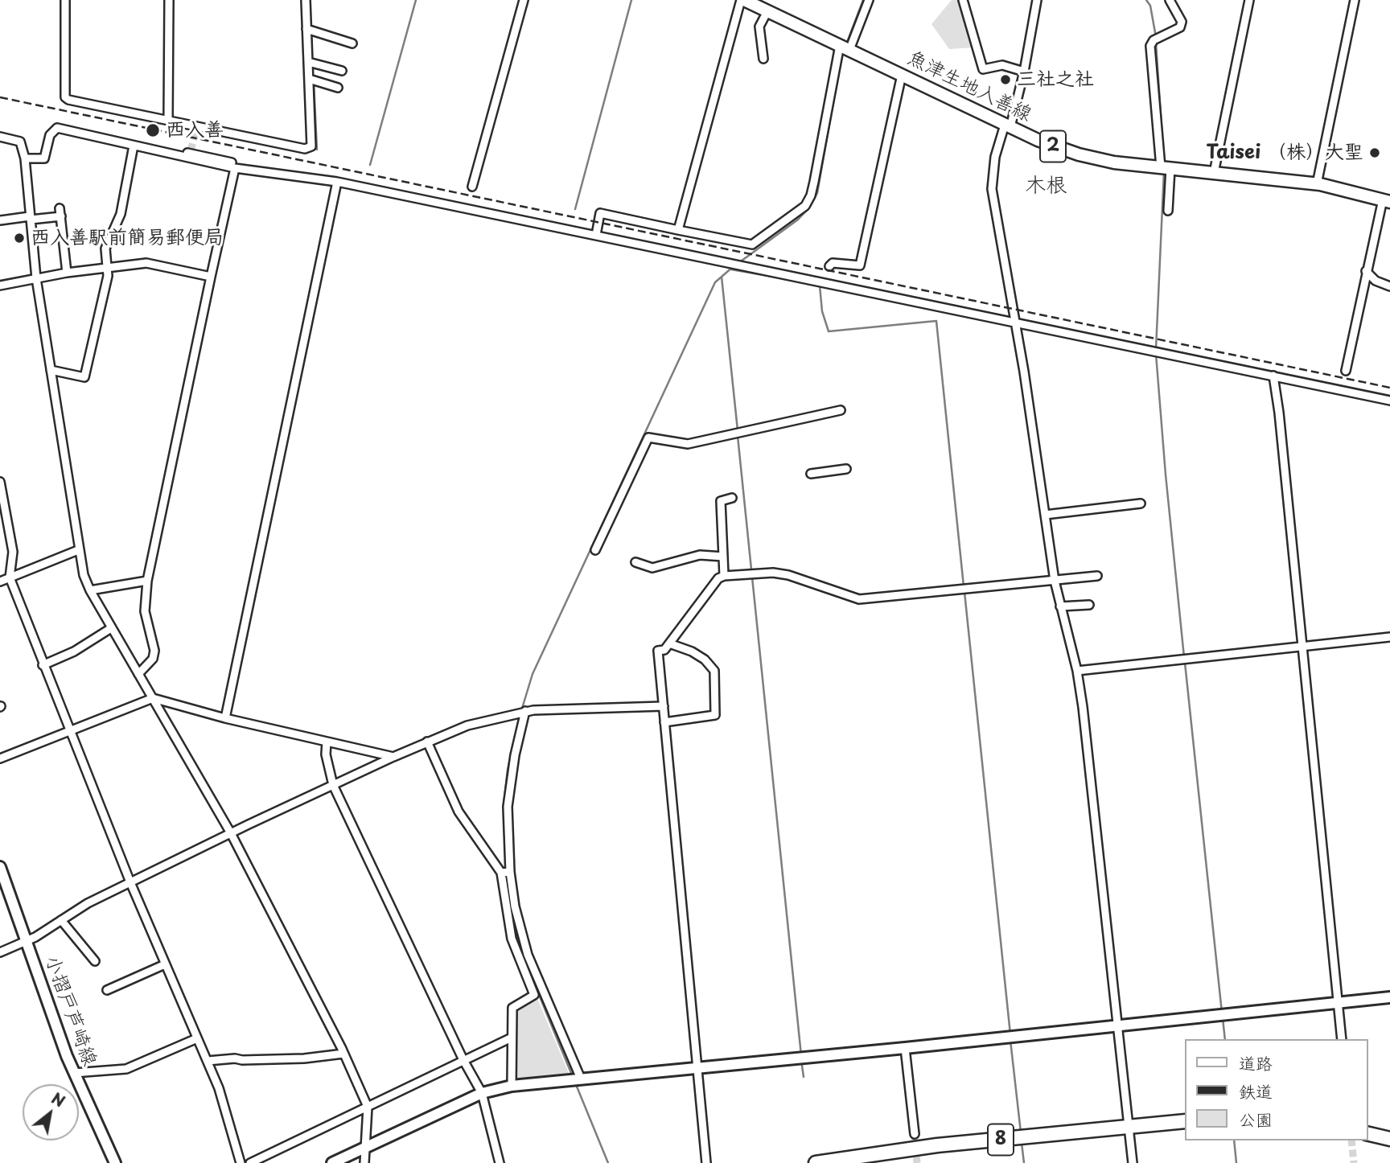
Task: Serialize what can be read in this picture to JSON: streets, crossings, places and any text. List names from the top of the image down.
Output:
{
  "streets": {
    "highway": ["8"],
    "main road": ["魚津生地入善線", "2"],
    "street": ["小摺戸芦崎線"]
  },
  "districts": ["木根"],
  "places": [
    "三社之社",
    "西入善",
    "Taisei （株）大聖",
    "西入善駅前簡易郵便局"
  ],
  "legend": ["道路", "鉄道", "公園"],
  "north": "top right"
}
